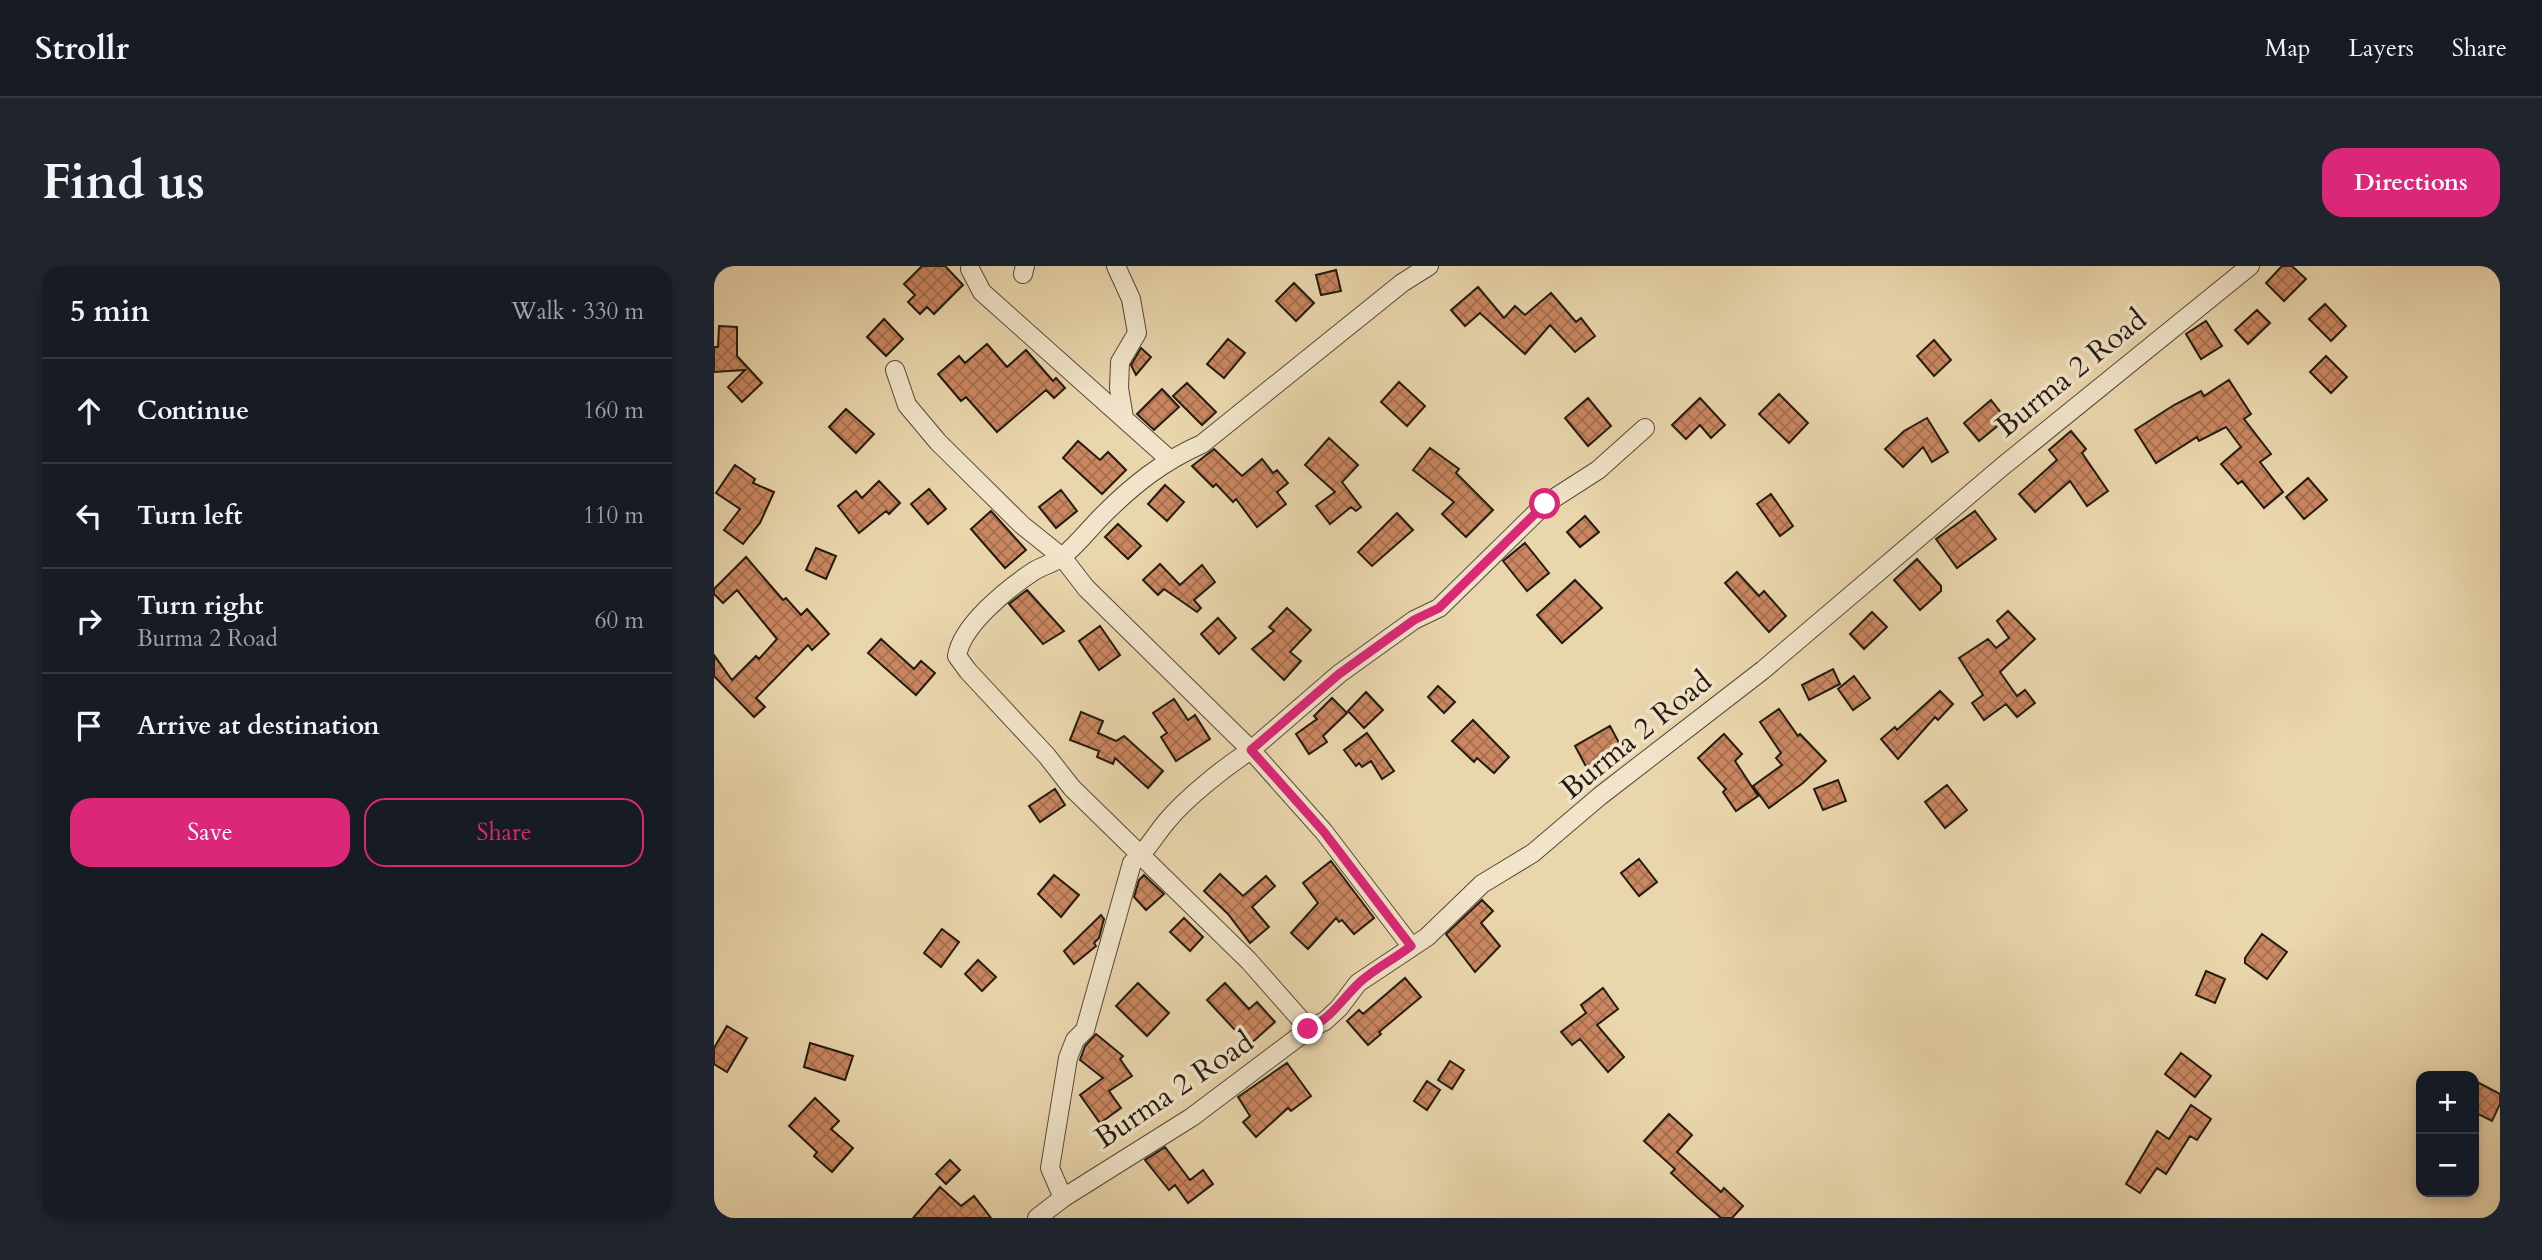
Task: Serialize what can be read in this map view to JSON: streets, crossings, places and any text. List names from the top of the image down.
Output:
{
  "streets": {
    "street": ["Burma 2 Road"]
  },
  "page": {
    "header": "Strollr",
    "nav": ["Map", "Layers", "Share"],
    "buttons": [
      "Directions",
      ["Save", "Share"]
    ],
    "title": "Find us",
    "heading": ["5 min", "Walk · 330 m"],
    "list": [
      ["Continue", "160 m"],
      ["Turn left", "110 m"],
      ["Turn right", "Burma 2 Road", "60 m"],
      "Arrive at destination"
    ],
    "map_buttons": ["+", "−"]
  }
}
